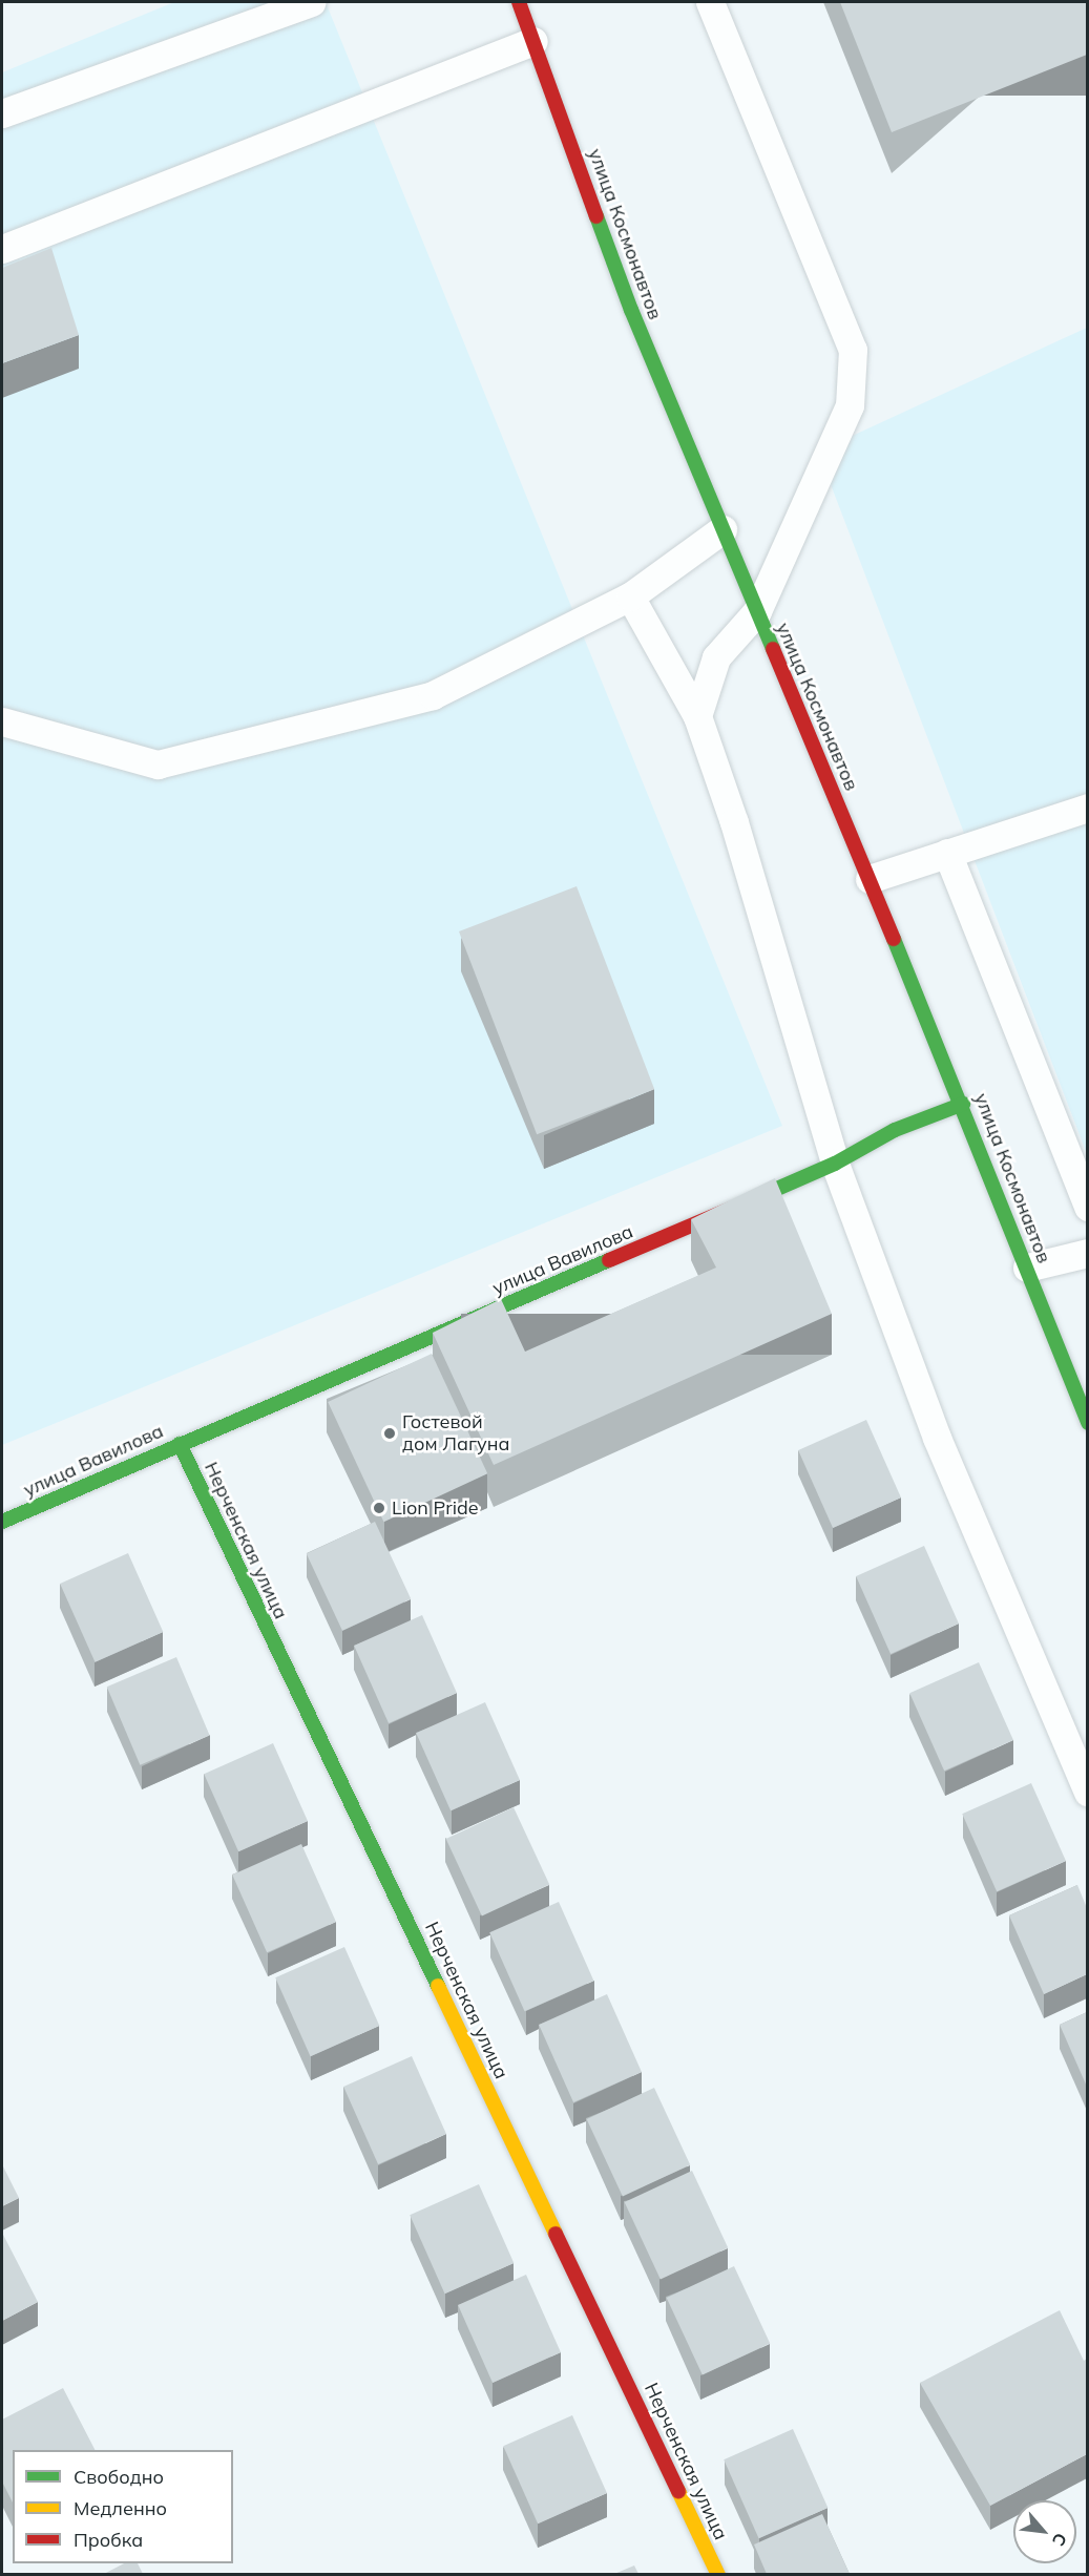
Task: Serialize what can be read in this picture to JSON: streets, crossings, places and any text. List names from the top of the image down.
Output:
{
  "streets": {
    "street": ["улица Космонавтов", "улица Вавилова", "Нерченская улица"]
  },
  "crossings": [
    ["улица Космонавтов", "улица Вавилова"],
    ["улица Вавилова", "Нерченская улица"]
  ],
  "places": ["Гостевой дом Лагуна", "Lion Pride"],
  "legend": ["Свободно", "Медленно", "Пробка"],
  "north": "bottom right"
}
